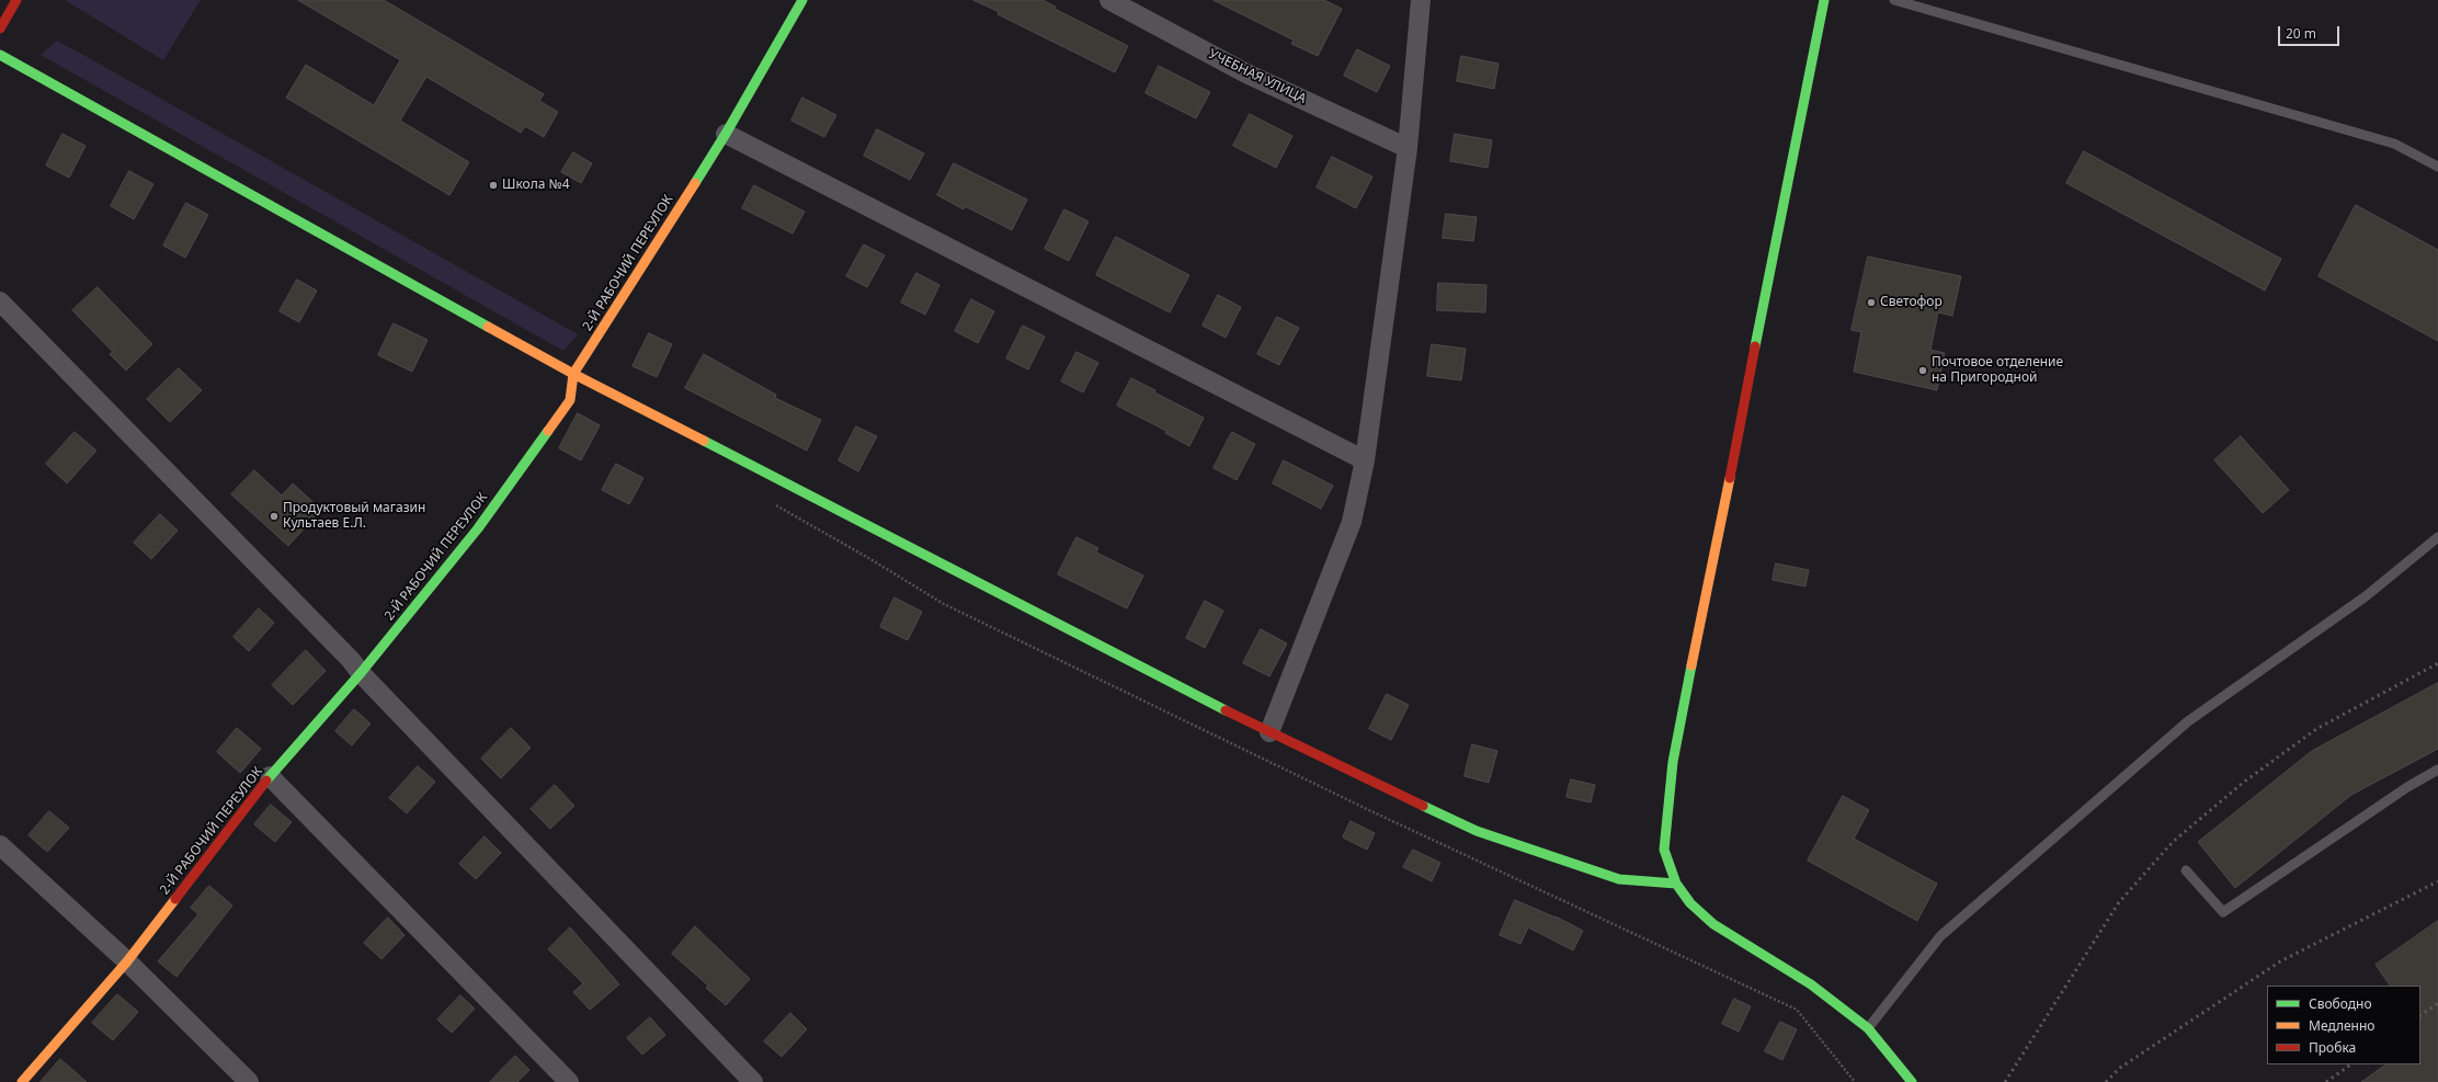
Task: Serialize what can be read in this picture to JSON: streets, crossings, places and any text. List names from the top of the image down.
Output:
{
  "streets": {
    "street": ["УЧЕБНАЯ УЛИЦА", "2-Й РАБОЧИЙ ПЕРЕУЛОК"]
  },
  "places": [
    "Школа №4",
    "Светофор",
    "Почтовое отделение на Пригородной",
    "Продуктовый магазин Культаев Е.Л."
  ],
  "legend": ["Свободно", "Медленно", "Пробка"],
  "scale_bar": "20 m"
}
